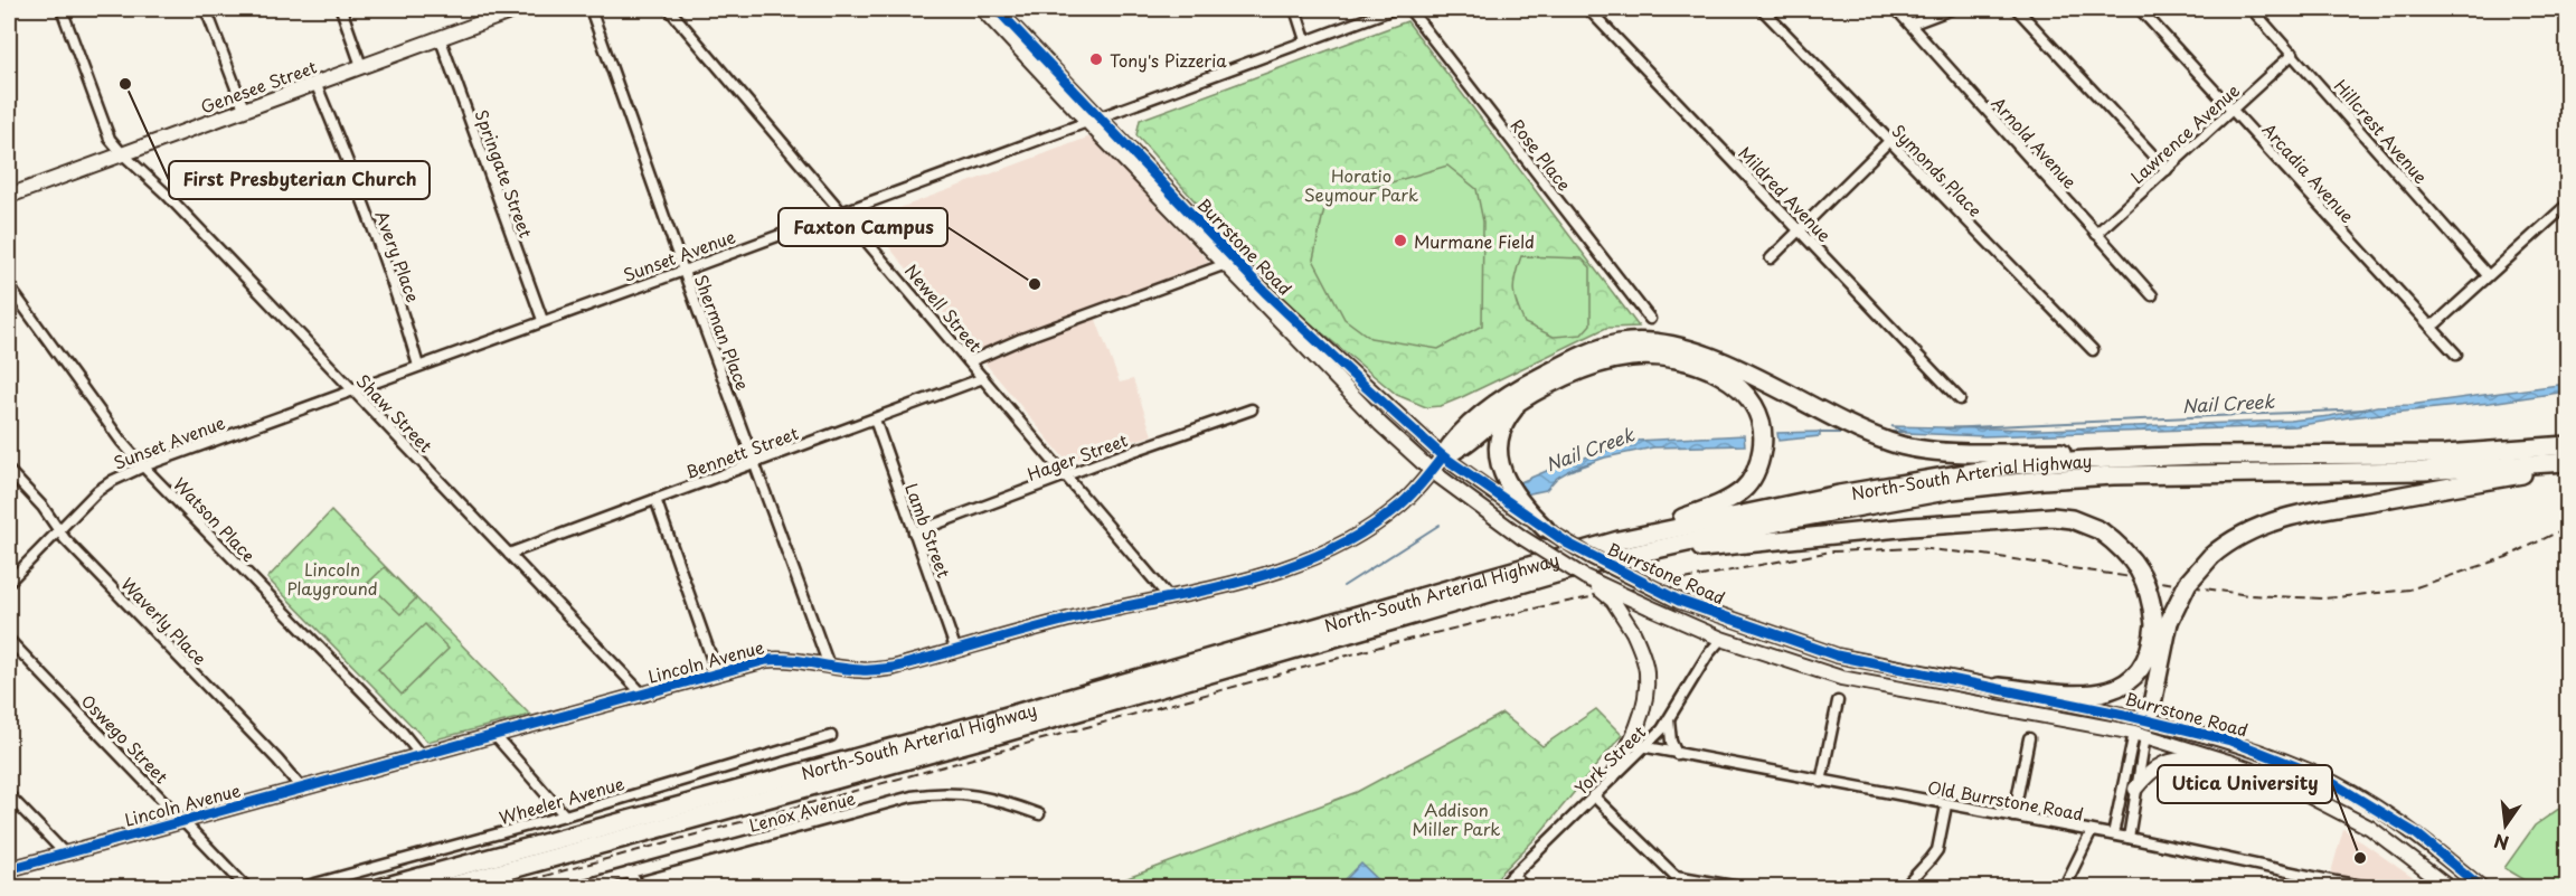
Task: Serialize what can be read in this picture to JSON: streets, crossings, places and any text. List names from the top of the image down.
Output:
{
  "streets": {
    "highway": ["North-South Arterial Highway"],
    "street": [
      "Genesee Street",
      "Hillcrest Avenue",
      "Lawrence Avenue",
      "Arnold Avenue",
      "Rose Place",
      "Symonds Place",
      "Arcadia Avenue",
      "Springate Street",
      "Mildred Avenue",
      "Burrstone Road",
      "Sunset Avenue",
      "Avery Place",
      "Newell Street",
      "Sherman Place",
      "Shaw Street",
      "Bennett Street",
      "Hager Street",
      "Watson Place",
      "Lamb Street",
      "Waverly Place",
      "Lincoln Avenue",
      "Oswego Street",
      "York Street",
      "Wheeler Avenue",
      "Old Burrstone Road",
      "Lenox Avenue"
    ]
  },
  "crossings": [
    ["Genesee Street", "Springate Street"],
    ["Genesee Street", "Avery Place"],
    ["Genesee Street", "Shaw Street"],
    ["Hillcrest Avenue", "Lawrence Avenue"],
    ["Lawrence Avenue", "Arnold Avenue"],
    ["Lawrence Avenue", "Arcadia Avenue"],
    ["Springate Street", "Sunset Avenue"],
    ["Burrstone Road", "Sunset Avenue"],
    ["Burrstone Road", "Lincoln Avenue"],
    ["Burrstone Road", "York Street"],
    ["Sunset Avenue", "Avery Place"],
    ["Sunset Avenue", "Newell Street"],
    ["Sunset Avenue", "Sherman Place"],
    ["Sunset Avenue", "Shaw Street"],
    ["Sunset Avenue", "Watson Place"],
    ["Sunset Avenue", "Waverly Place"],
    ["Newell Street", "Bennett Street"],
    ["Newell Street", "Hager Street"],
    ["Newell Street", "Lincoln Avenue"],
    ["Sherman Place", "Bennett Street"],
    ["Sherman Place", "Lincoln Avenue"],
    ["Shaw Street", "Bennett Street"],
    ["Shaw Street", "Lincoln Avenue"],
    ["Bennett Street", "Lamb Street"],
    ["Hager Street", "Lamb Street"],
    ["Watson Place", "Lincoln Avenue"],
    ["Lamb Street", "Lincoln Avenue"],
    ["Waverly Place", "Lincoln Avenue"],
    ["Lincoln Avenue", "Oswego Street"],
    ["York Street", "Old Burrstone Road"]
  ],
  "water": ["Nail Creek"],
  "parks": ["Horatio Seymour Park", "Lincoln Playground", "Addison Miller Park"],
  "places": [
    "Tony's Pizzeria",
    "First Presbyterian Church",
    "Murmane Field",
    "Faxton Campus",
    "Utica University"
  ],
  "north": "bottom"
}
